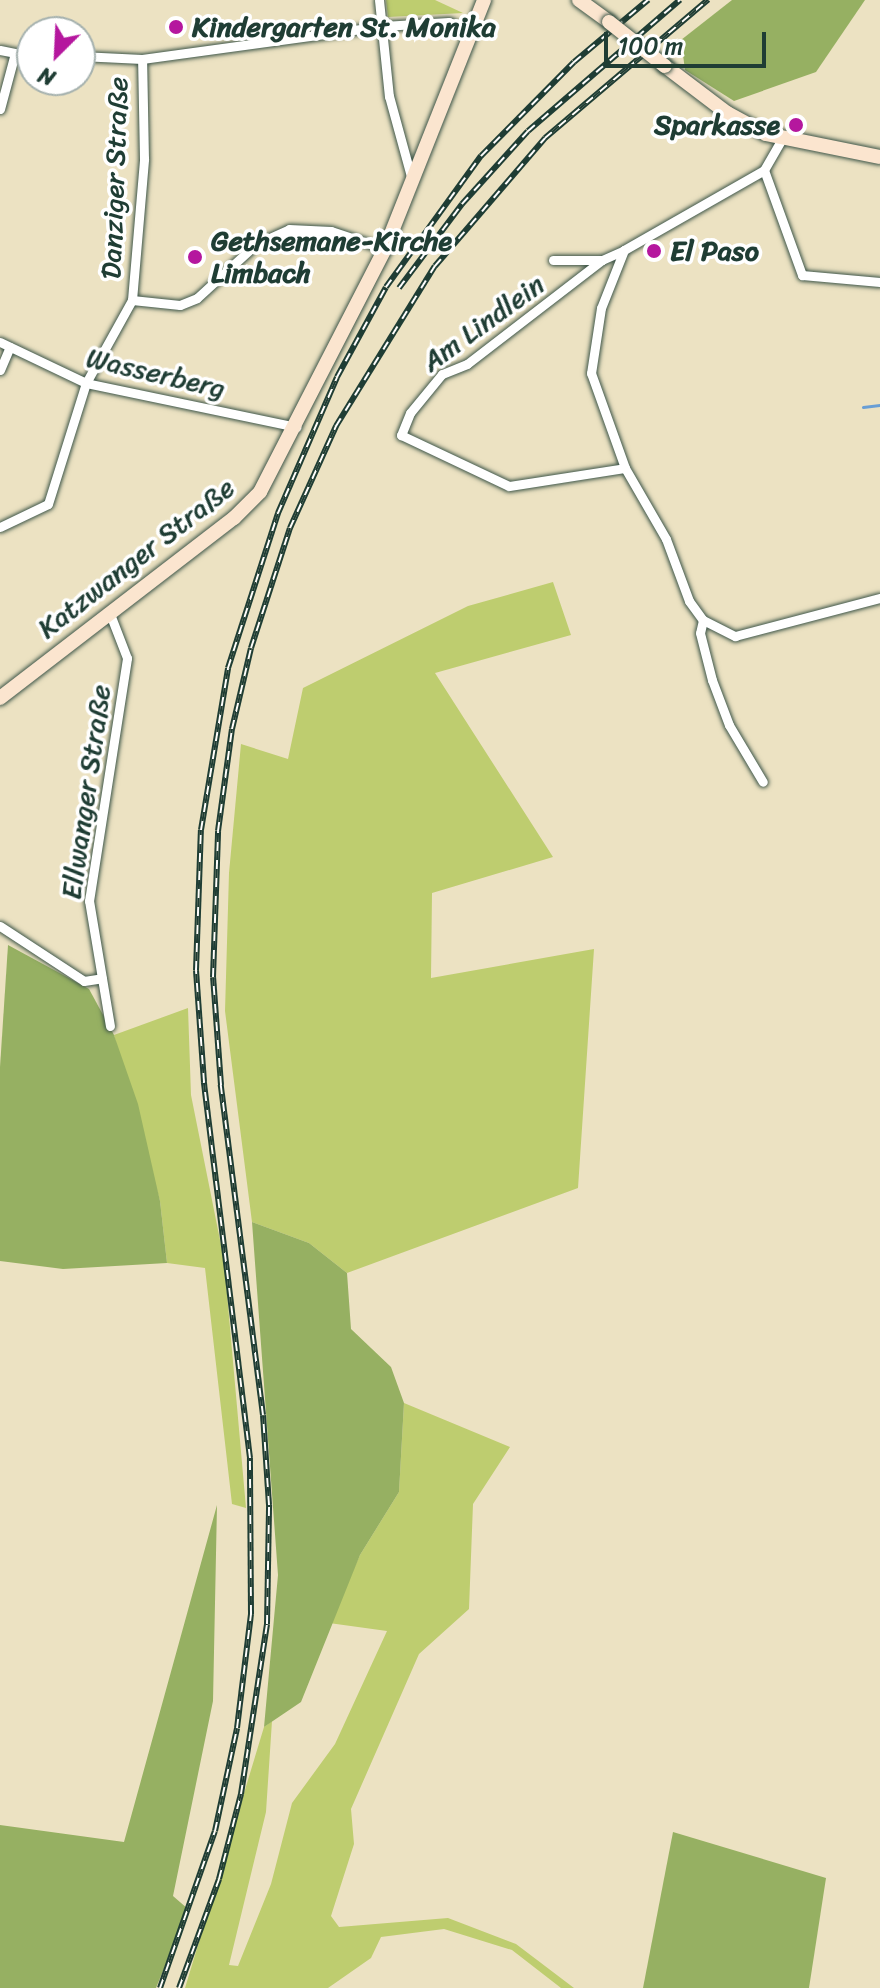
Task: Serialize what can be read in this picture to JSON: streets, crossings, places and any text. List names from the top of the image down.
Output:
{
  "streets": {
    "main road": ["Katzwanger Straße"],
    "street": [
      "Danziger Straße",
      "Am Lindlein",
      "Wasserberg",
      "Ellwanger Straße"
    ]
  },
  "crossings": [
    ["Danziger Straße", "Wasserberg"],
    ["Wasserberg", "Katzwanger Straße"],
    ["Katzwanger Straße", "Ellwanger Straße"]
  ],
  "places": [
    "Kindergarten St. Monika",
    "Sparkasse",
    "El Paso",
    "Gethsemane-Kirche Limbach"
  ],
  "scale_bar": "100 m",
  "north": "bottom left"
}
